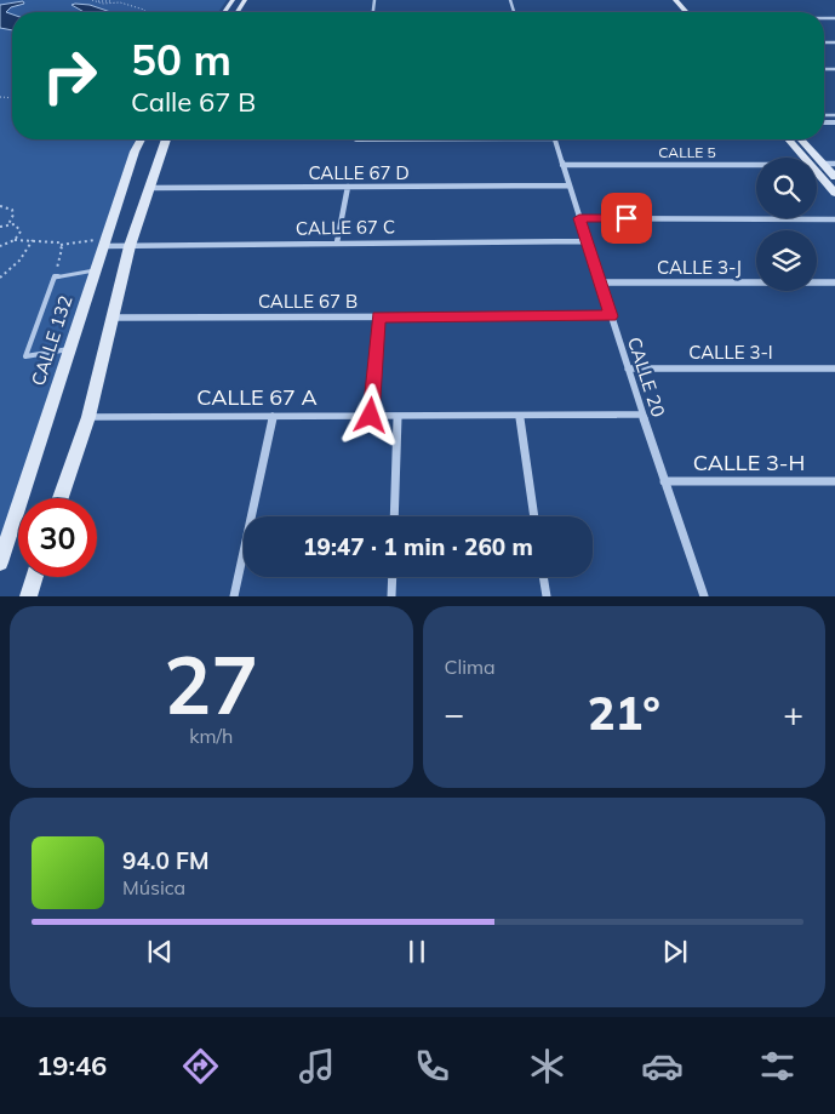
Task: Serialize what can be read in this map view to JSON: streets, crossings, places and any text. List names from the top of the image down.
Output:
{
  "streets": {
    "street": [
      "CALLE 5",
      "CALLE 67 D",
      "CALLE 67 C",
      "CALLE 3-J",
      "CALLE 67 B",
      "CALLE 132",
      "CALLE 3-I",
      "CALLE 20",
      "CALLE 67 A",
      "CALLE 3-H"
    ]
  },
  "crossings": [
    ["CALLE 5", "CALLE 20"],
    ["CALLE 67 D", "CALLE 20"],
    ["CALLE 67 C", "CALLE 132"],
    ["CALLE 67 C", "CALLE 20"],
    ["CALLE 3-J", "CALLE 20"],
    ["CALLE 67 B", "CALLE 20"],
    ["CALLE 3-I", "CALLE 20"],
    ["CALLE 20", "CALLE 67 A"],
    ["CALLE 20", "CALLE 3-H"]
  ],
  "page": {
    "turn": ["50 m", "Calle 67 B"],
    "limit": "30",
    "trip": "19:47 · 1 min · 260 m",
    "tile": [
      ["27", "km/h"],
      "Clima"
    ],
    "heat": ["−", "21°", "+"],
    "song": ["94.0 FM", "Música"],
    "tabs": "19:46"
  }
}
